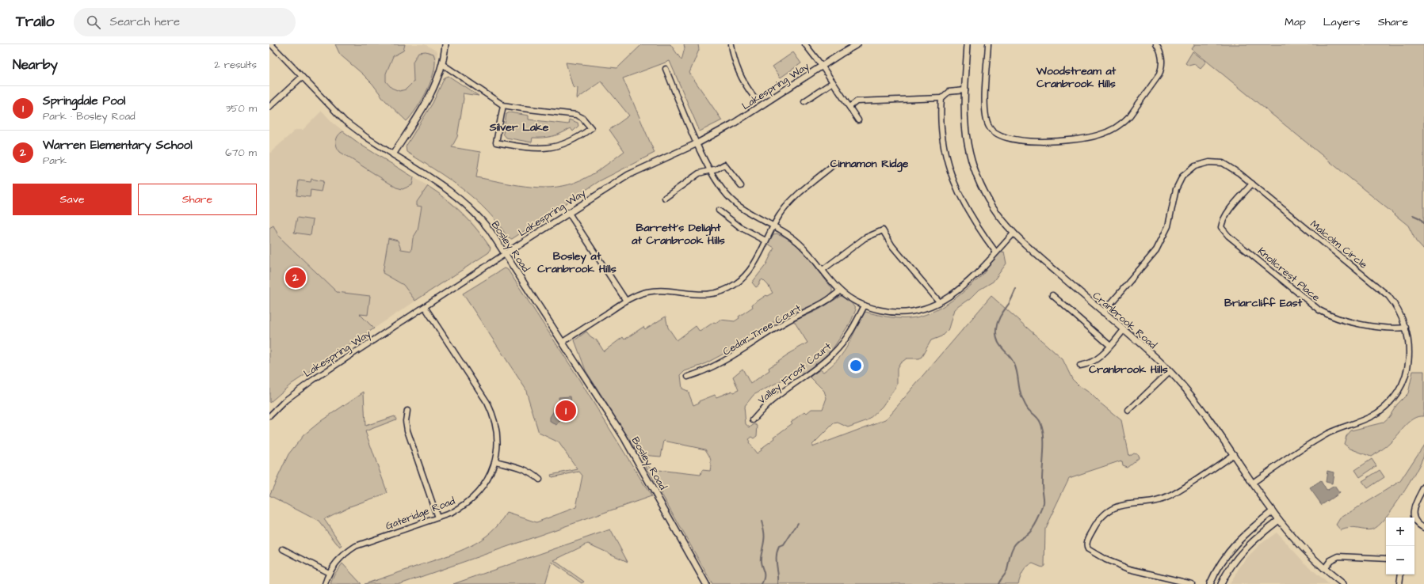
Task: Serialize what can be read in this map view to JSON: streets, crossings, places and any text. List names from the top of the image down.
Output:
{
  "streets": {
    "street": [
      "Lakespring Way",
      "Malcolm Circle",
      "Bosley Road",
      "Knollcrest Place",
      "Cranbrook Road",
      "Cedar Tree Court",
      "Valley Frost Court",
      "Gateridge Road"
    ]
  },
  "crossings": [
    ["Lakespring Way", "Bosley Road"],
    ["Lakespring Way", "Gateridge Road"],
    ["Malcolm Circle", "Knollcrest Place"],
    ["Malcolm Circle", "Cranbrook Road"]
  ],
  "districts": [
    "Woodstream at Cranbrook Hills",
    "Silver Lake",
    "Cinnamon Ridge",
    "Barrett's Delight at Cranbrook Hills",
    "Bosley at Cranbrook Hills",
    "Briarcliff East",
    "Cranbrook Hills"
  ],
  "page": {
    "header": "Trailo",
    "search": "Search here",
    "nav": ["Map", "Layers", "Share"],
    "heading": ["Nearby", "2 results"],
    "list": [
      {
        "mark": "1",
        "name": "Springdale Pool",
        "note": "Park · Bosley Road",
        "value": "350 m"
      },
      {
        "mark": "2",
        "name": "Warren Elementary School",
        "note": "Park",
        "value": "670 m"
      }
    ],
    "buttons": ["Save", "Share"],
    "pins": ["2", "1"],
    "map_buttons": ["+", "−"]
  }
}
